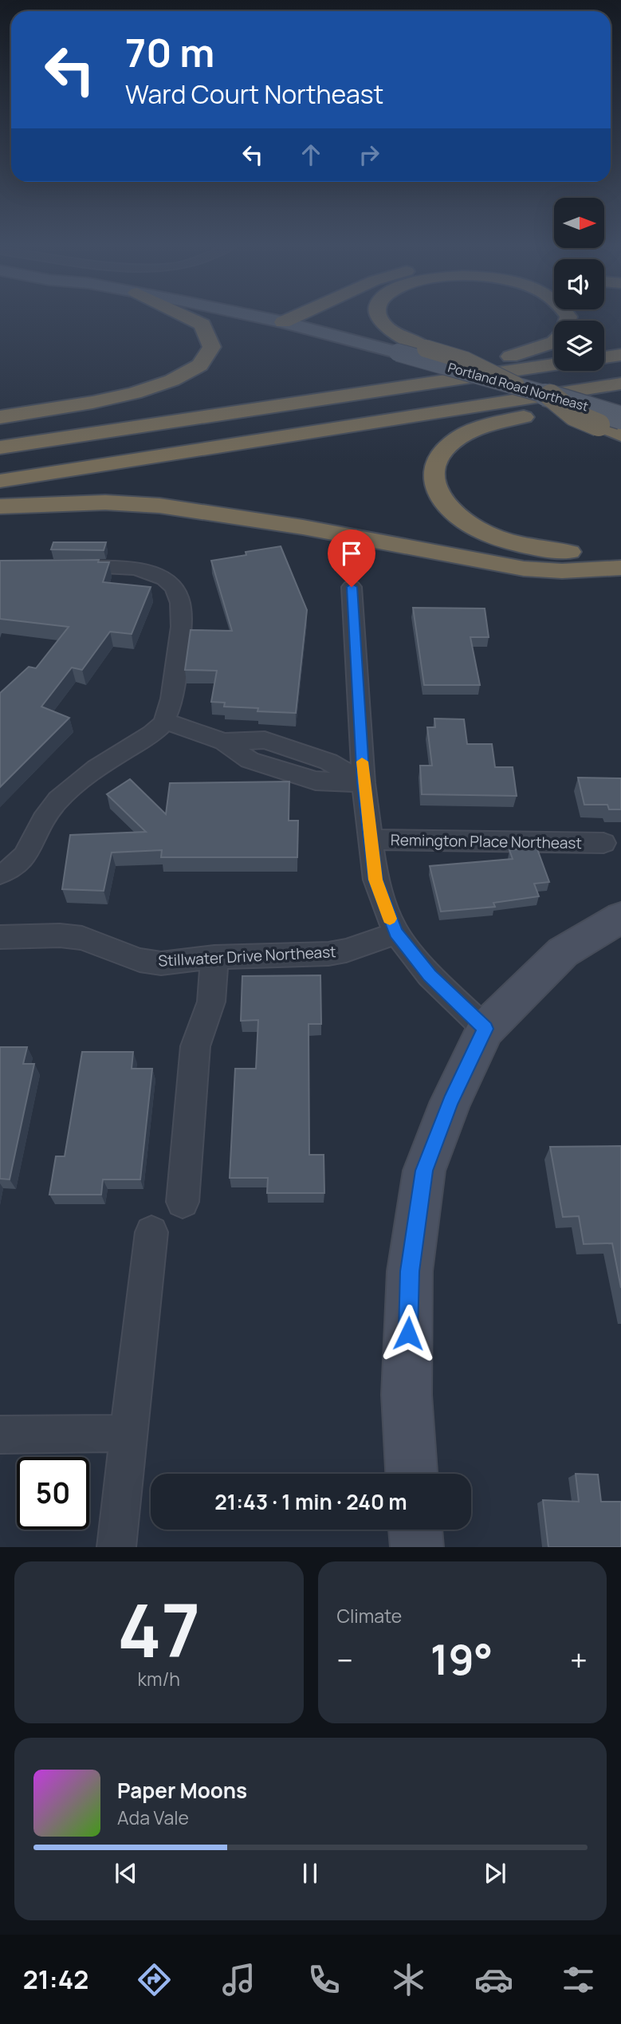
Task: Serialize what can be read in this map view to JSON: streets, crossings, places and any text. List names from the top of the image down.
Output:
{
  "streets": {
    "main road": ["Portland Road Northeast"],
    "street": ["Remington Place Northeast", "Stillwater Drive Northeast"]
  },
  "north": "right",
  "page": {
    "turn": ["70 m", "Ward Court Northeast"],
    "limit": "50",
    "trip": "21:43 · 1 min · 240 m",
    "tile": [
      ["47", "km/h"],
      "Climate"
    ],
    "heat": ["−", "19°", "+"],
    "song": ["Paper Moons", "Ada Vale"],
    "tabs": "21:42"
  }
}
